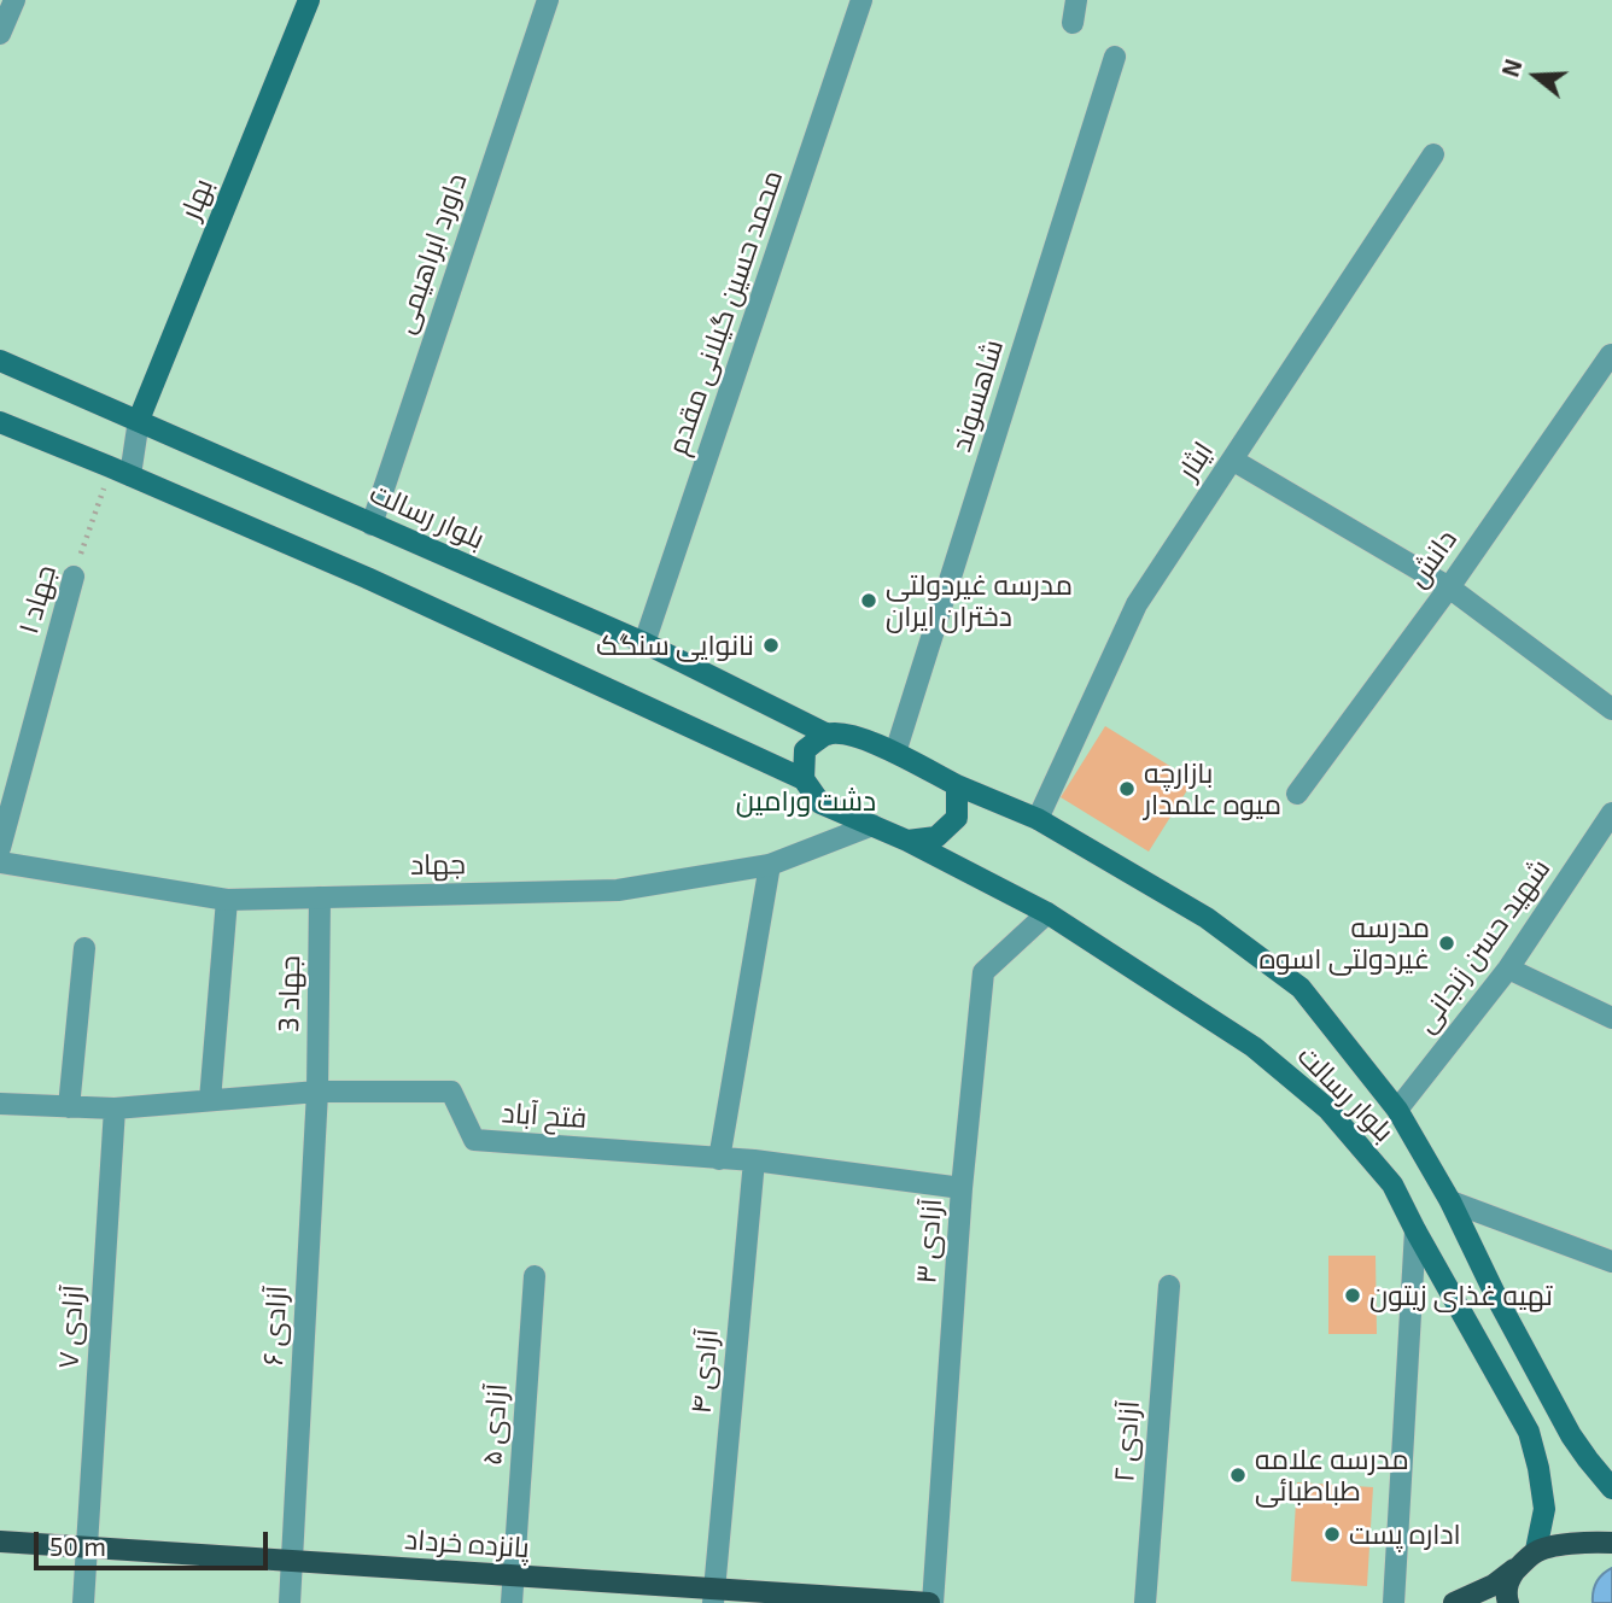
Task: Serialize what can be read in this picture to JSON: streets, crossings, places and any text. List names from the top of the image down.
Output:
{
  "streets": {
    "main road": ["بهار", "بلوار رسالت", "پانزده خرداد"],
    "street": [
      "داورد ابراهیمی",
      "محمد حسین گیلانی مقدم",
      "شاهسوند",
      "ایثار",
      "دانش",
      "جهاد ۱",
      "جهاد",
      "شهید حسن زنجانی",
      "جهاد 3",
      "فتح آباد",
      "آزادی ۳",
      "آزادی ۶",
      "آزادی ۷",
      "آزادی ۴",
      "آزادی ۵",
      "آزادی ۲"
    ]
  },
  "crossings": [
    ["بهار", "بلوار رسالت"],
    ["داورد ابراهیمی", "بلوار رسالت"],
    ["محمد حسین گیلانی مقدم", "بلوار رسالت"],
    ["شاهسوند", "بلوار رسالت"],
    ["ایثار", "بلوار رسالت"],
    ["بلوار رسالت", "جهاد"],
    ["بلوار رسالت", "شهید حسن زنجانی"],
    ["بلوار رسالت", "آزادی ۳"],
    ["جهاد", "جهاد 3"],
    ["جهاد 3", "فتح آباد"],
    ["جهاد 3", "آزادی ۶"],
    ["فتح آباد", "آزادی ۳"],
    ["فتح آباد", "آزادی ۶"],
    ["فتح آباد", "آزادی ۷"],
    ["فتح آباد", "آزادی ۴"],
    ["آزادی ۳", "پانزده خرداد"],
    ["آزادی ۶", "پانزده خرداد"],
    ["آزادی ۷", "پانزده خرداد"],
    ["آزادی ۴", "پانزده خرداد"],
    ["آزادی ۵", "پانزده خرداد"]
  ],
  "parks": ["دشت ورامین"],
  "places": [
    "مدرسه غیردولتی دختران ایران",
    "نانوایی سنگک",
    "بازارچه میوه علمدار",
    "مدرسه غیردولتی اسوه",
    "تهیه غذای زیتون",
    "مدرسه علامه طباطبائی",
    "اداره پست"
  ],
  "scale_bar": "50 m",
  "north": "left"
}
